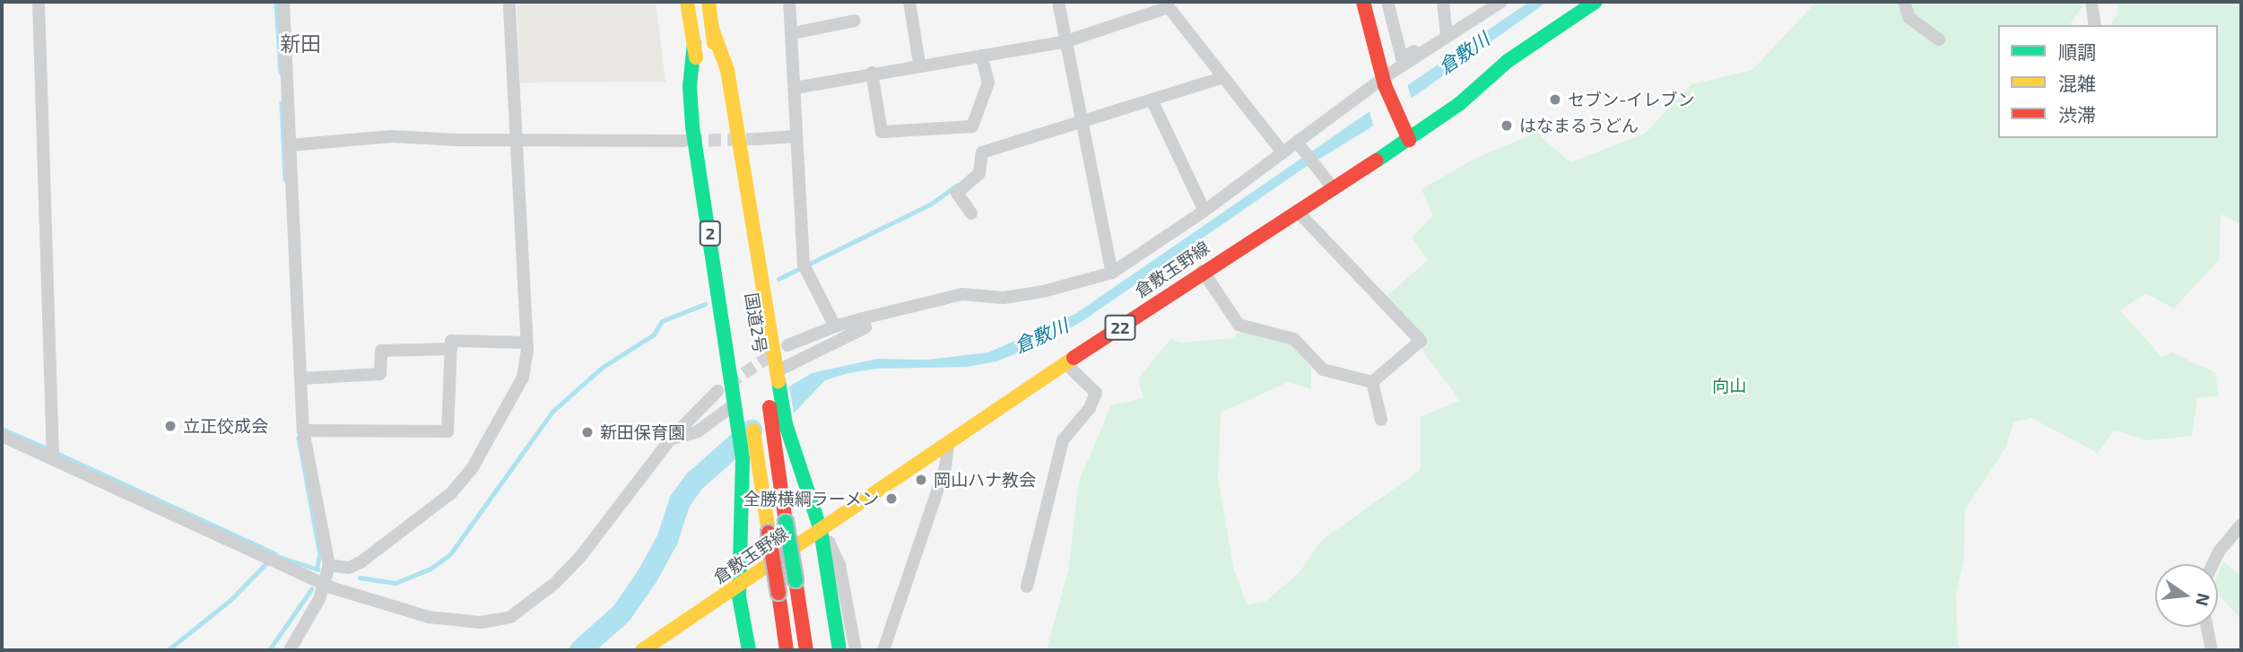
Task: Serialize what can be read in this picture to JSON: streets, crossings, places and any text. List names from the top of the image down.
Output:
{
  "streets": {
    "main road": [
      "2",
      "倉敷玉野線",
      "国道2号",
      "22"
    ]
  },
  "crossings": [
    ["2", "倉敷玉野線"],
    ["2", "国道2号"]
  ],
  "districts": ["新田"],
  "water": ["倉敷川"],
  "parks": ["向山"],
  "places": [
    "セブン-イレブン",
    "はなまるうどん",
    "立正佼成会",
    "新田保育園",
    "岡山ハナ教会",
    "全勝横綱ラーメン"
  ],
  "legend": ["順調", "混雑", "渋滞"],
  "north": "right"
}
